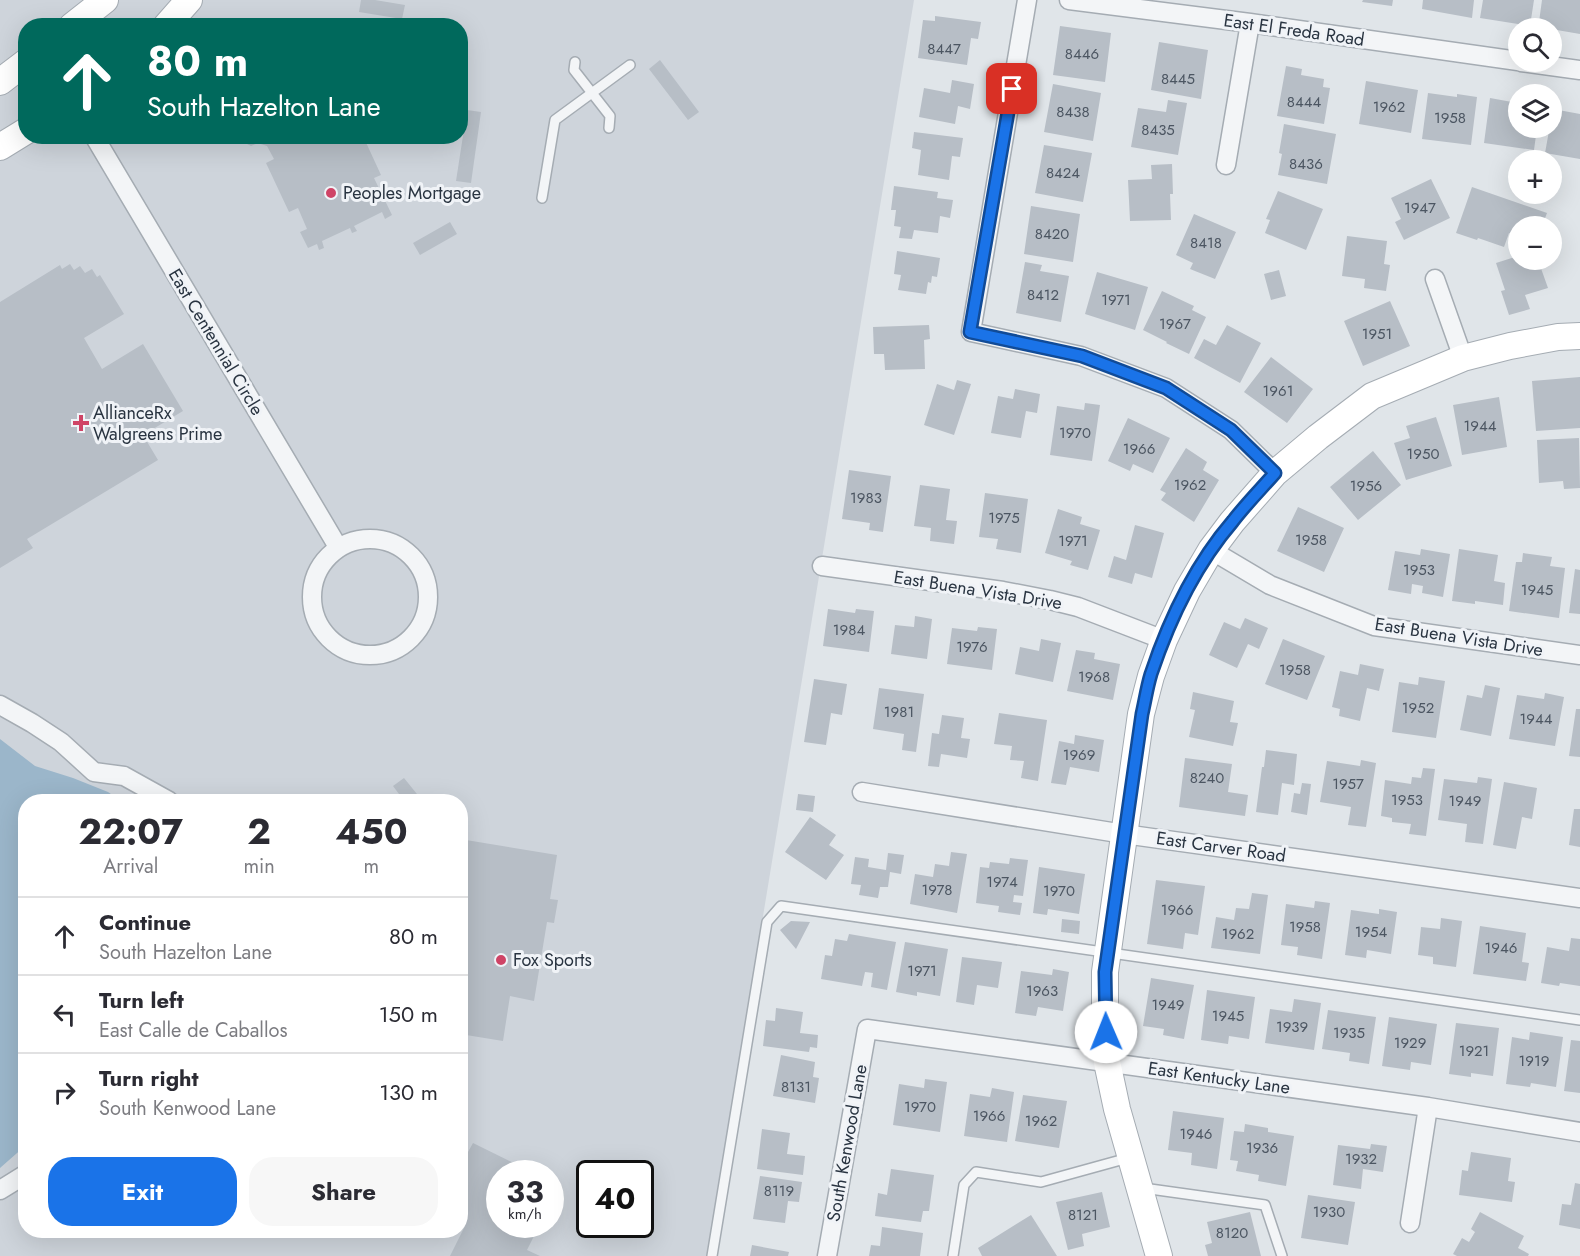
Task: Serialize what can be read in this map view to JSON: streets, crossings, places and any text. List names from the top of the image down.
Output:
{
  "streets": {
    "street": [
      "East El Freda Road",
      "East Centennial Circle",
      "East Buena Vista Drive",
      "East Carver Road",
      "East Kentucky Lane",
      "South Kenwood Lane"
    ]
  },
  "crossings": [
    ["East Kentucky Lane", "South Kenwood Lane"]
  ],
  "places": {
    "other": ["Peoples Mortgage", "Fox Sports"],
    "health": ["AllianceRx Walgreens Prime"]
  },
  "house_numbers": [
    "8447",
    "8446",
    "8445",
    "8444",
    "1962",
    "8438",
    "1958",
    "8435",
    "8436",
    "8424",
    "1947",
    "8420",
    "8418",
    "8412",
    "1971",
    "1967",
    "1951",
    "1961",
    "1944",
    "1970",
    "1966",
    "1950",
    "1962",
    "1956",
    "1983",
    "1975",
    "1958",
    "1971",
    "1953",
    "1945",
    "1984",
    "1976",
    "1958",
    "1968",
    "1952",
    "1981",
    "1944",
    "1969",
    "8240",
    "1957",
    "1953",
    "1949",
    "1974",
    "1978",
    "1970",
    "1966",
    "1958",
    "1954",
    "1962",
    "1946",
    "1971",
    "1963",
    "1949",
    "1945",
    "1939",
    "1935",
    "1929",
    "1921",
    "1919",
    "8131",
    "1970",
    "1966",
    "1962",
    "1946",
    "1936",
    "1932",
    "8119",
    "1930",
    "8121",
    "8120"
  ],
  "page": {
    "map_buttons": ["+", "−"],
    "turn": ["80 m", "South Hazelton Lane"],
    "eta": [
      "22:07",
      "Arrival",
      "2",
      "min",
      "450",
      "m"
    ],
    "list": [
      {
        "name": "Continue",
        "note": "South Hazelton Lane",
        "value": "80 m"
      },
      {
        "name": "Turn left",
        "note": "East Calle de Caballos",
        "value": "150 m"
      },
      {
        "name": "Turn right",
        "note": "South Kenwood Lane",
        "value": "130 m"
      }
    ],
    "buttons": ["Exit", "Share"],
    "speed": "33 km/h",
    "limit": "40"
  }
}
